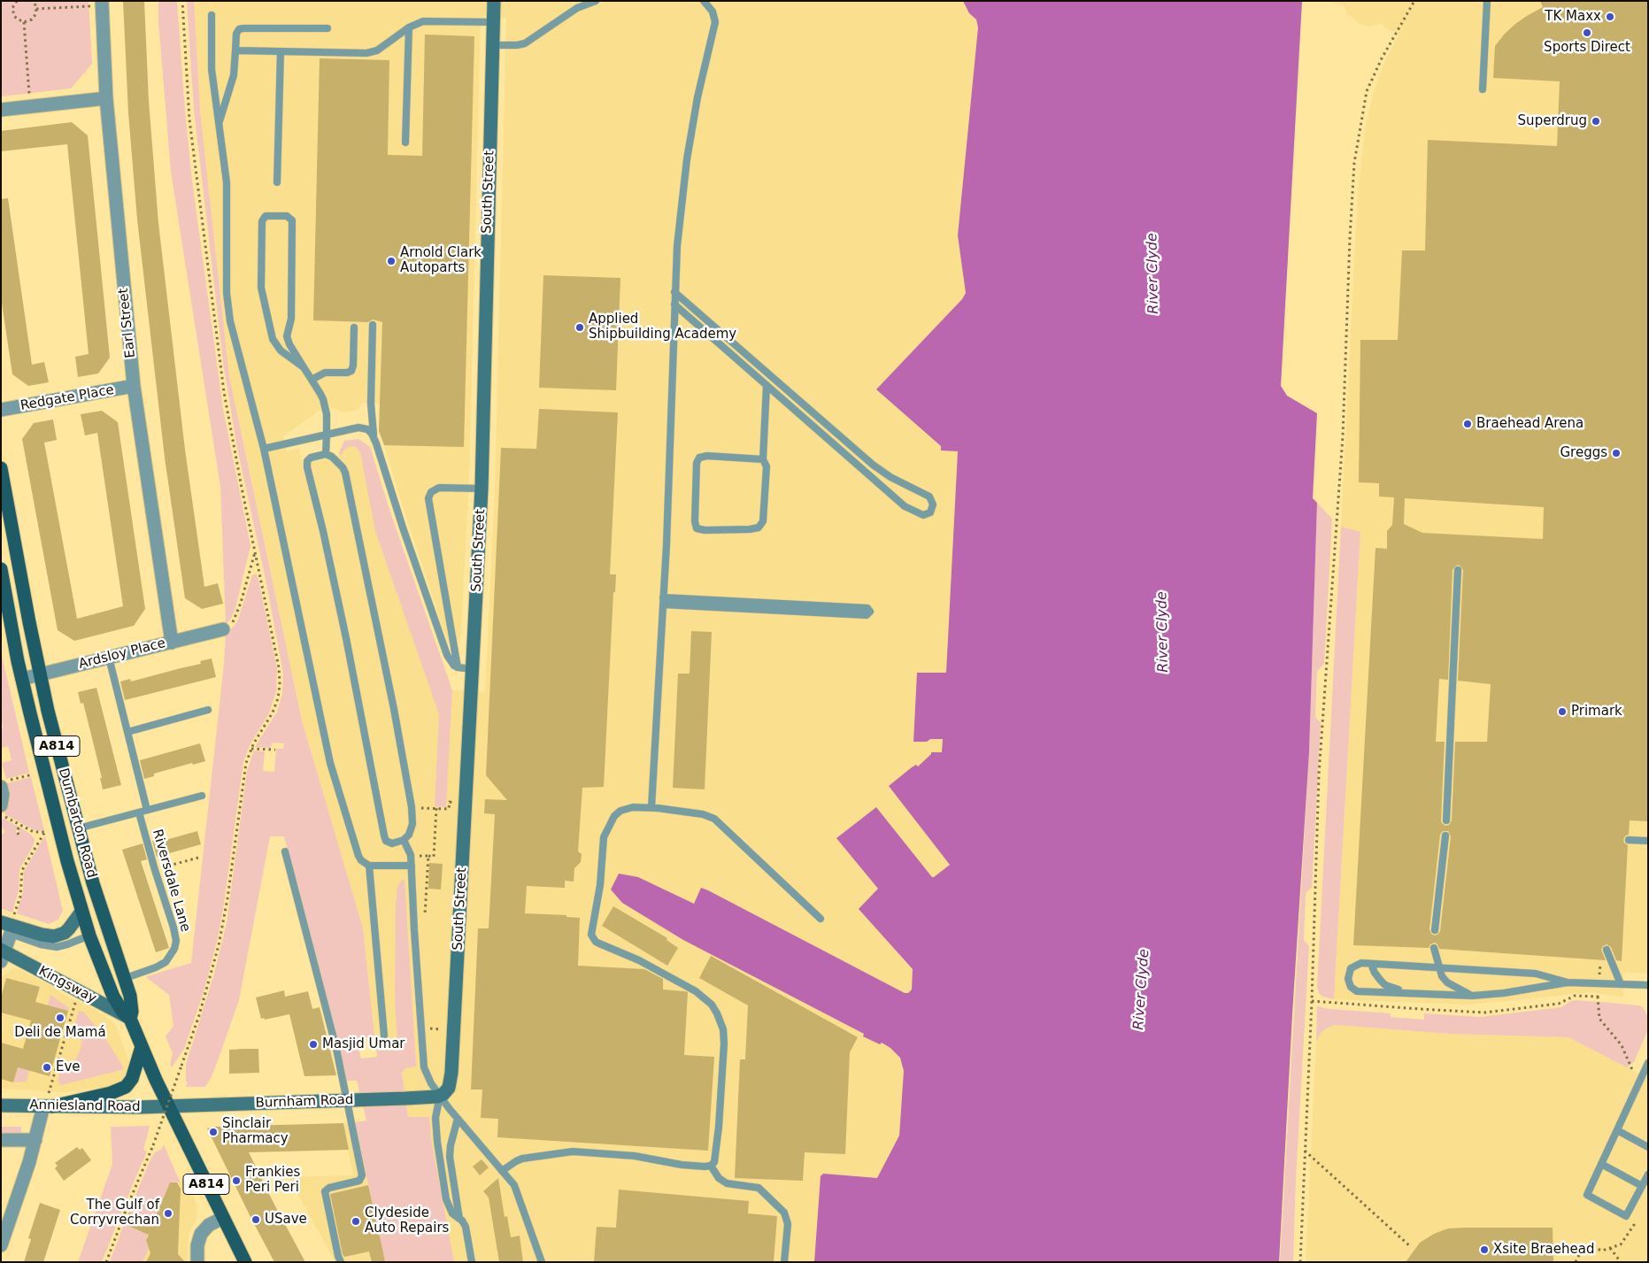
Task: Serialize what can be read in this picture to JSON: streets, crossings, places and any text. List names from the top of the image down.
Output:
{
  "streets": {
    "main road": ["A814", "Dumbarton Road"],
    "street": [
      "South Street",
      "Earl Street",
      "Redgate Place",
      "Ardsloy Place",
      "Kingsway",
      "Burnham Road",
      "Anniesland Road"
    ],
    "lane": ["Riversdale Lane"]
  },
  "crossings": [
    ["South Street", "Burnham Road"],
    ["Earl Street", "Redgate Place"],
    ["Earl Street", "Ardsloy Place"],
    ["Ardsloy Place", "Dumbarton Road"],
    ["Dumbarton Road", "Riversdale Lane"],
    ["Dumbarton Road", "Kingsway"],
    ["Dumbarton Road", "Burnham Road"],
    ["Dumbarton Road", "Anniesland Road"],
    ["Burnham Road", "Anniesland Road"]
  ],
  "water": ["River Clyde"],
  "places": [
    "TK Maxx",
    "Sports Direct",
    "Superdrug",
    "Arnold Clark Autoparts",
    "Applied Shipbuilding Academy",
    "Braehead Arena",
    "Greggs",
    "Primark",
    "Deli de Mamá",
    "Masjid Umar",
    "Eve",
    "Sinclair Pharmacy",
    "Frankies Peri Peri",
    "The Gulf of Corryvrechan",
    "USave",
    "Clydeside Auto Repairs",
    "Xsite Braehead"
  ]
}
